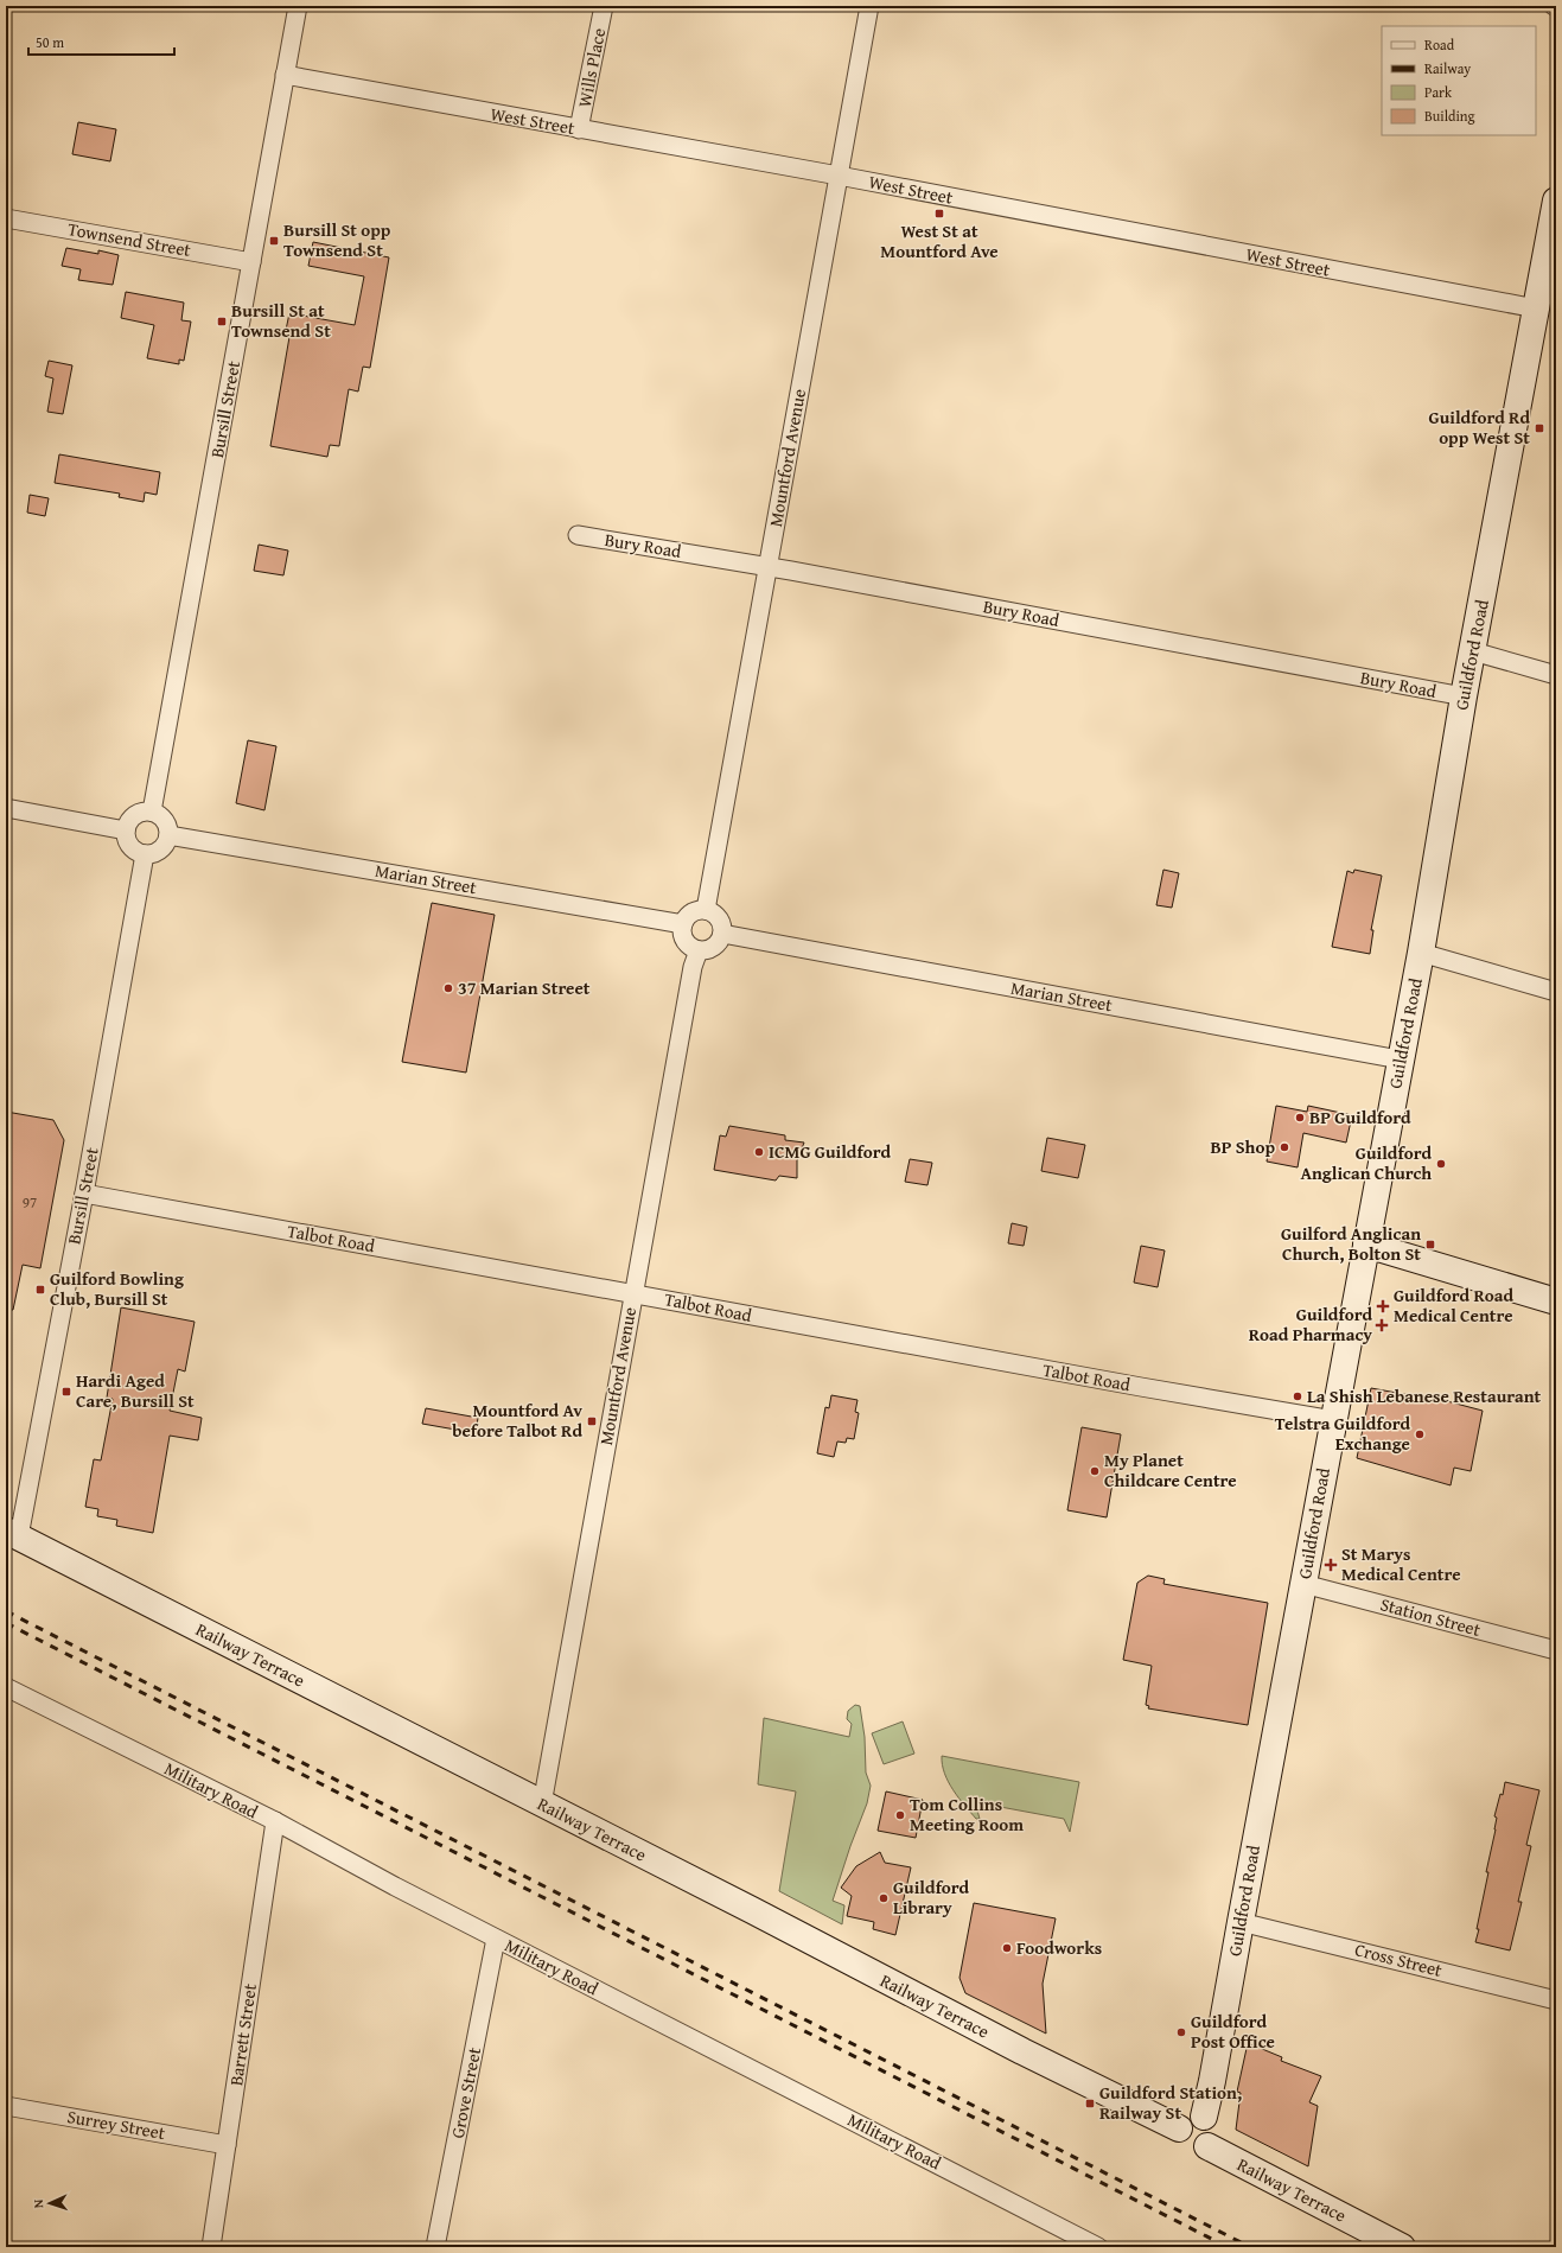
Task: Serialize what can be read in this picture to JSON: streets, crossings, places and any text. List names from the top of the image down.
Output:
{
  "streets": {
    "street": [
      "Wills Place",
      "West Street",
      "Townsend Street",
      "Bursill Street",
      "Mountford Avenue",
      "Bury Road",
      "Guildford Road",
      "Marian Street",
      "Talbot Road",
      "Station Street",
      "Railway Terrace",
      "Military Road",
      "Cross Street",
      "Barrett Street",
      "Grove Street",
      "Surrey Street"
    ]
  },
  "crossings": [
    ["Wills Place", "West Street"],
    ["West Street", "Bursill Street"],
    ["West Street", "Mountford Avenue"],
    ["West Street", "Guildford Road"],
    ["Townsend Street", "Bursill Street"],
    ["Bursill Street", "Marian Street"],
    ["Bursill Street", "Talbot Road"],
    ["Bursill Street", "Railway Terrace"],
    ["Mountford Avenue", "Bury Road"],
    ["Mountford Avenue", "Marian Street"],
    ["Mountford Avenue", "Talbot Road"],
    ["Mountford Avenue", "Railway Terrace"],
    ["Bury Road", "Guildford Road"],
    ["Guildford Road", "Marian Street"],
    ["Guildford Road", "Talbot Road"],
    ["Guildford Road", "Station Street"],
    ["Guildford Road", "Railway Terrace"],
    ["Guildford Road", "Cross Street"],
    ["Military Road", "Barrett Street"],
    ["Military Road", "Grove Street"],
    ["Barrett Street", "Surrey Street"]
  ],
  "places": {
    "transit": [
      "West St at Mountford Ave",
      "Bursill St opp Townsend St",
      "Bursill St at Townsend St",
      "Guildford Rd opp West St",
      "Guilford Anglican Church, Bolton St",
      "Guilford Bowling Club, Bursill St",
      "Hardi Aged Care, Bursill St",
      "Mountford Av before Talbot Rd",
      "Guildford Station, Railway St"
    ],
    "other": [
      "37 Marian Street",
      "BP Guildford",
      "BP Shop",
      "ICMG Guildford",
      "Guildford Anglican Church",
      "La Shish Lebanese Restaurant",
      "Telstra Guildford Exchange",
      "My Planet Childcare Centre",
      "Tom Collins Meeting Room",
      "Guildford Library",
      "Foodworks",
      "Guildford Post Office"
    ],
    "health": ["Guildford Road Medical Centre", "Guildford Road Pharmacy", "St Marys Medical Centre"]
  },
  "house_numbers": ["97"],
  "legend": [
    "Road",
    "Railway",
    "Park",
    "Building"
  ],
  "scale_bar": "50 m",
  "north": "left"
}
